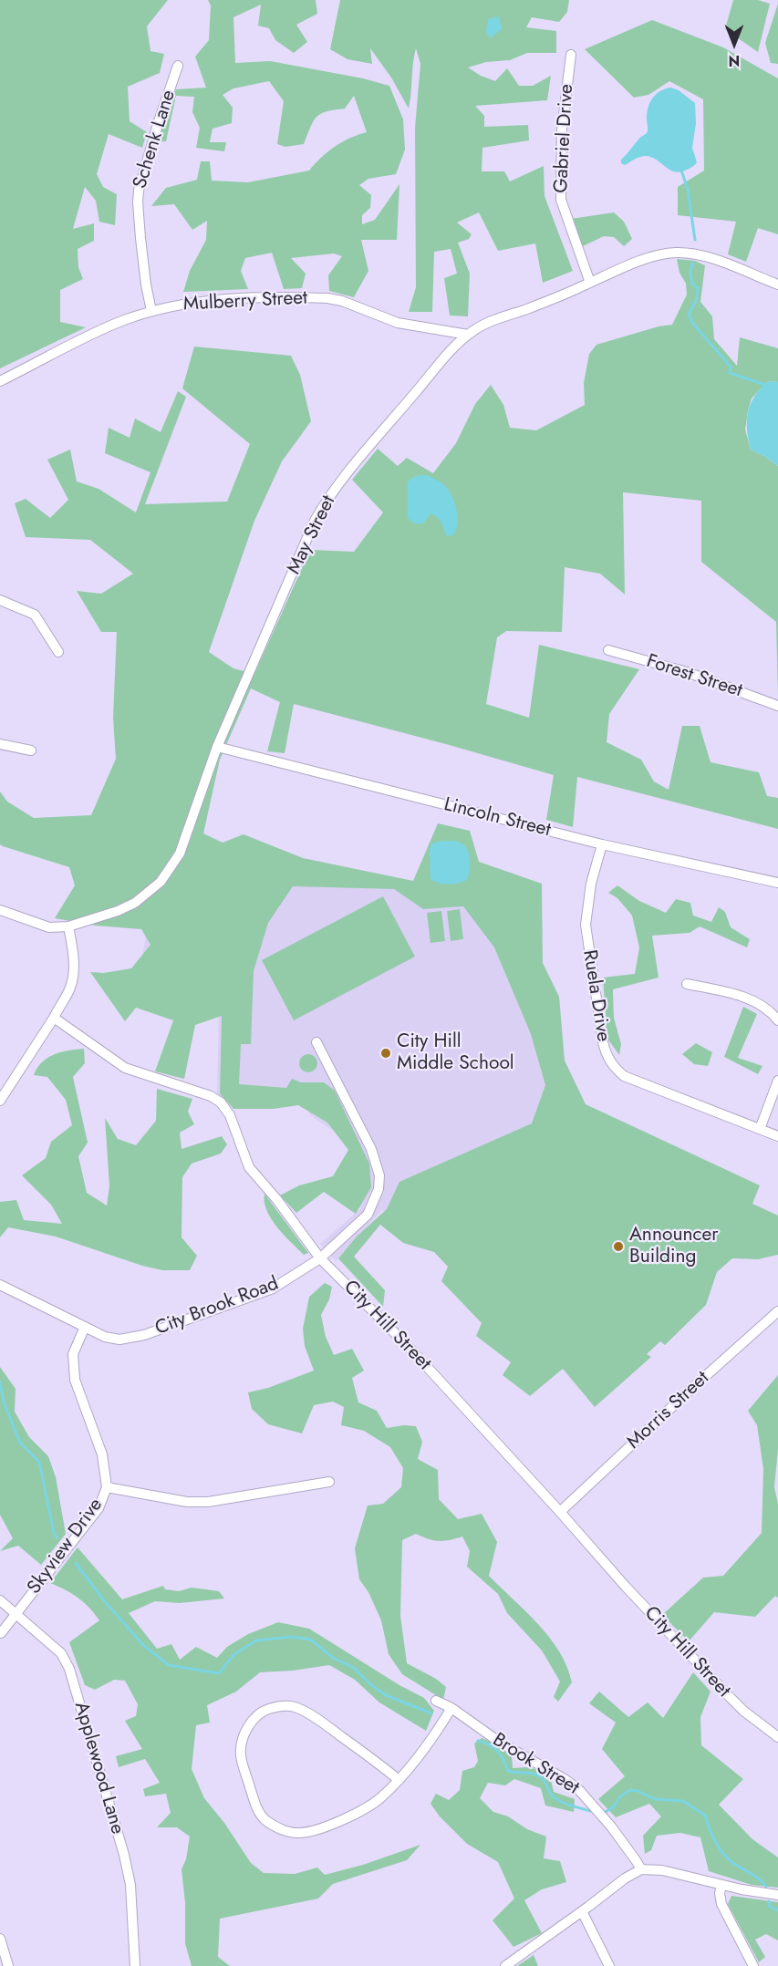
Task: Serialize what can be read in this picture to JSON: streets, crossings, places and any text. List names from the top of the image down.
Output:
{
  "streets": {
    "street": [
      "Gabriel Drive",
      "Schenk Lane",
      "Mulberry Street",
      "May Street",
      "Forest Street",
      "Lincoln Street",
      "Ruela Drive",
      "City Brook Road",
      "City Hill Street",
      "Morris Street",
      "Skyview Drive",
      "Brook Street",
      "Applewood Lane"
    ]
  },
  "crossings": [
    ["Gabriel Drive", "May Street"],
    ["Schenk Lane", "Mulberry Street"],
    ["Mulberry Street", "May Street"],
    ["May Street", "Lincoln Street"],
    ["Lincoln Street", "Ruela Drive"],
    ["City Brook Road", "City Hill Street"],
    ["City Brook Road", "Skyview Drive"],
    ["City Hill Street", "Morris Street"],
    ["Skyview Drive", "Applewood Lane"]
  ],
  "places": ["City Hill Middle School", "Announcer Building"],
  "north": "bottom"
}
